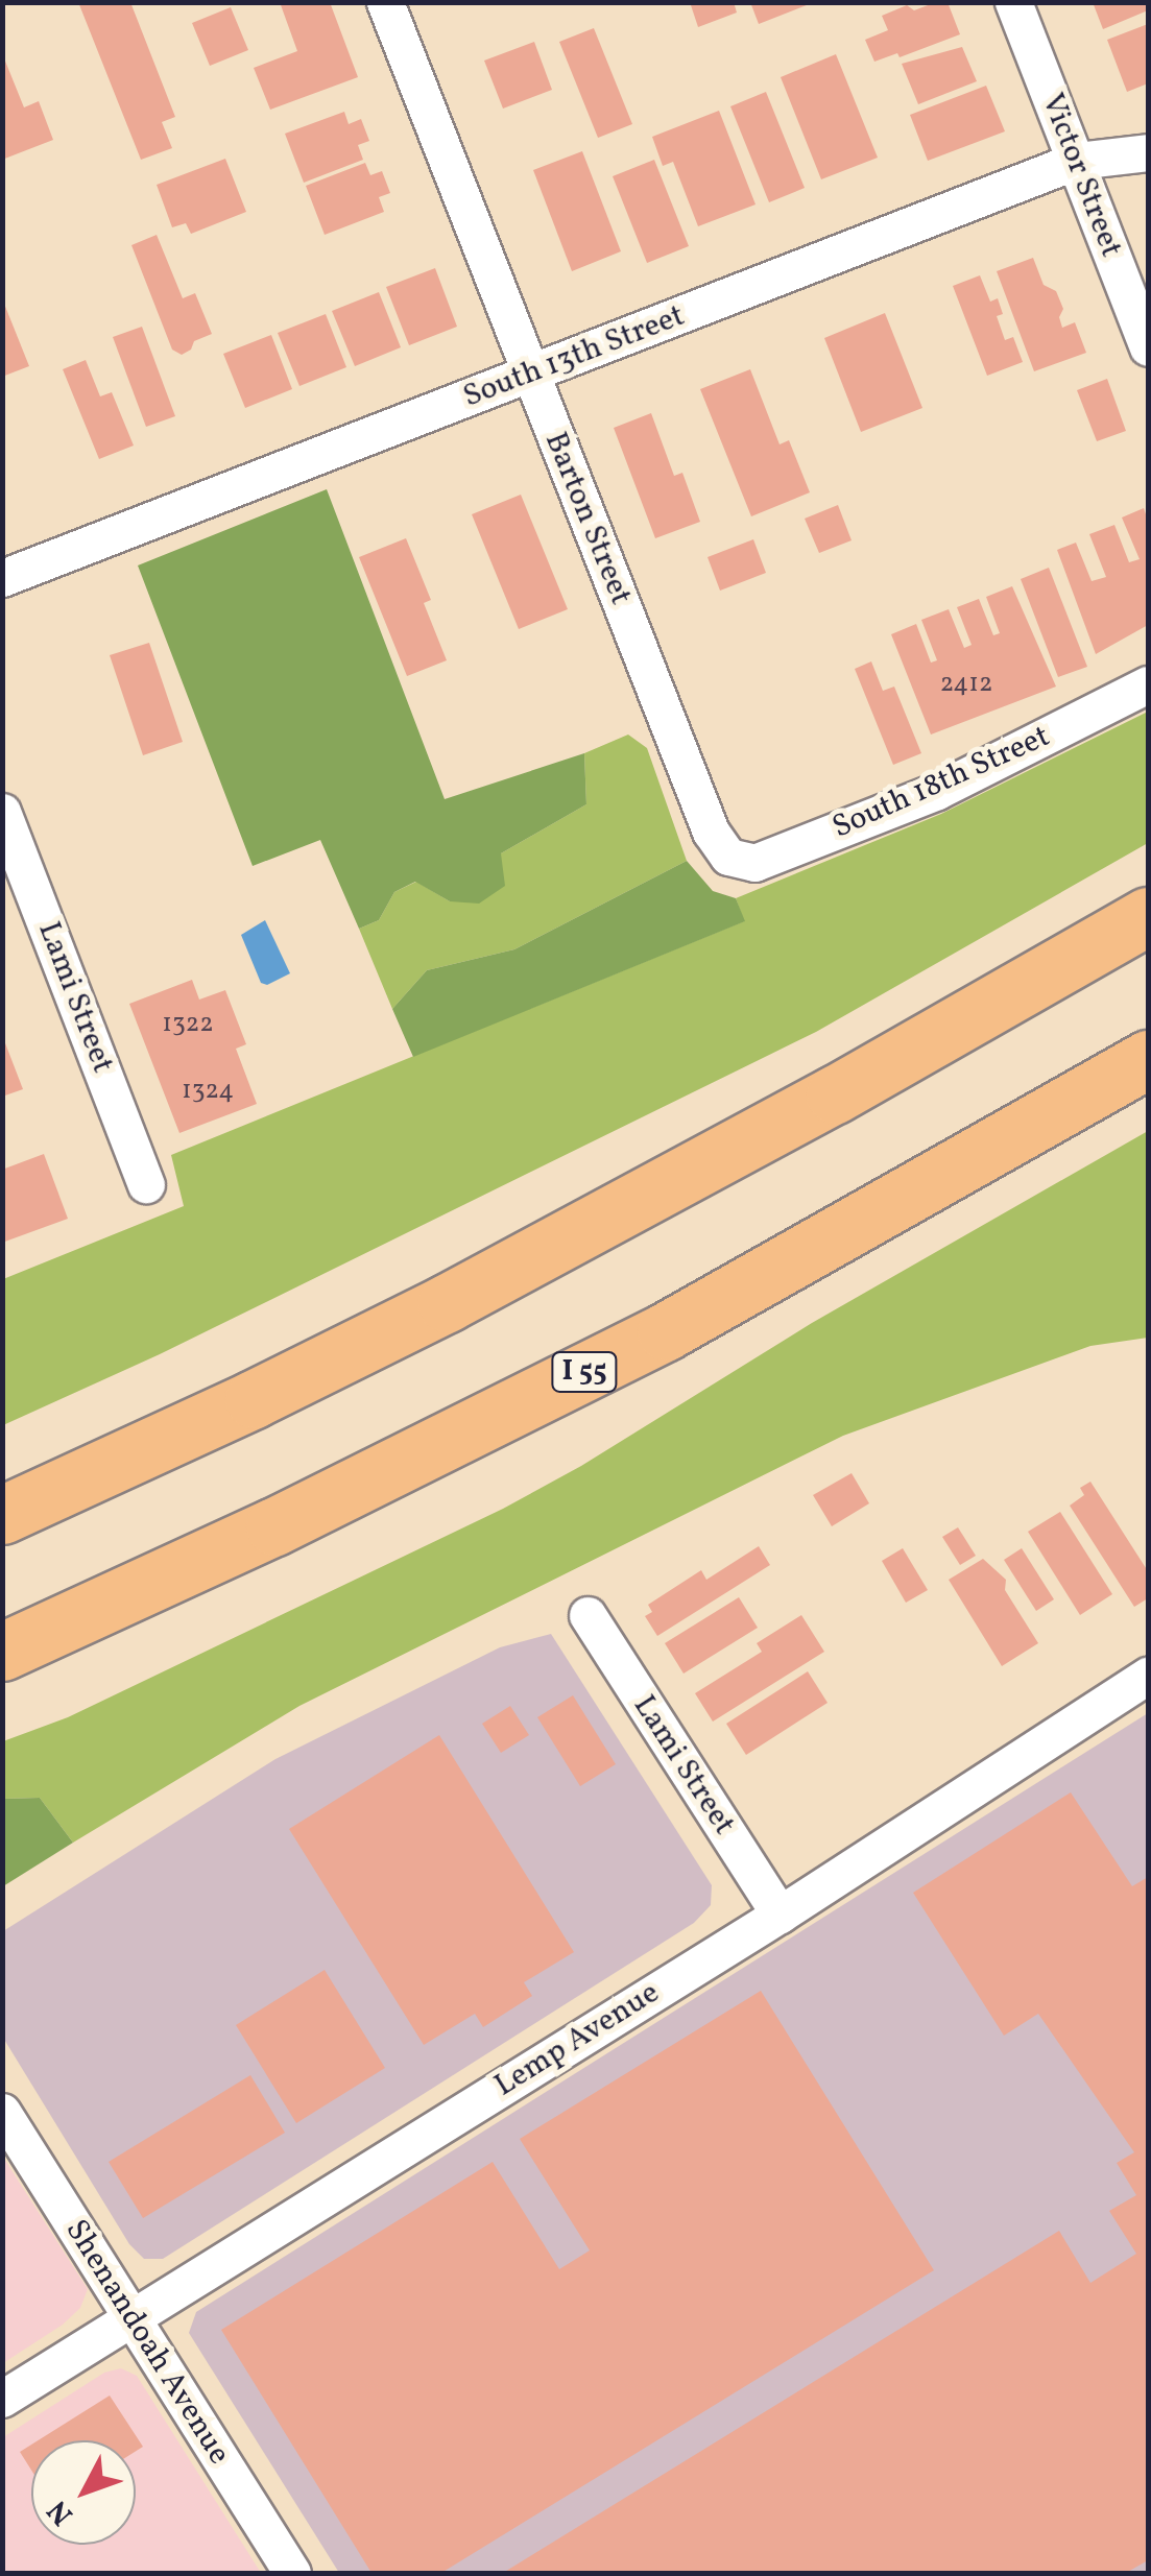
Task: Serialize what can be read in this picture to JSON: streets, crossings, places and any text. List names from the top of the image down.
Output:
{
  "streets": {
    "highway": ["I 55"],
    "street": [
      "Victor Street",
      "South 13th Street",
      "Barton Street",
      "South 18th Street",
      "Lami Street",
      "Lemp Avenue",
      "Shenandoah Avenue"
    ]
  },
  "crossings": [
    ["Victor Street", "South 13th Street"],
    ["South 13th Street", "Barton Street"],
    ["Barton Street", "South 18th Street"],
    ["Lami Street", "Lemp Avenue"],
    ["Lemp Avenue", "Shenandoah Avenue"]
  ],
  "house_numbers": ["2412", "1322", "1324"],
  "north": "bottom left"
}
